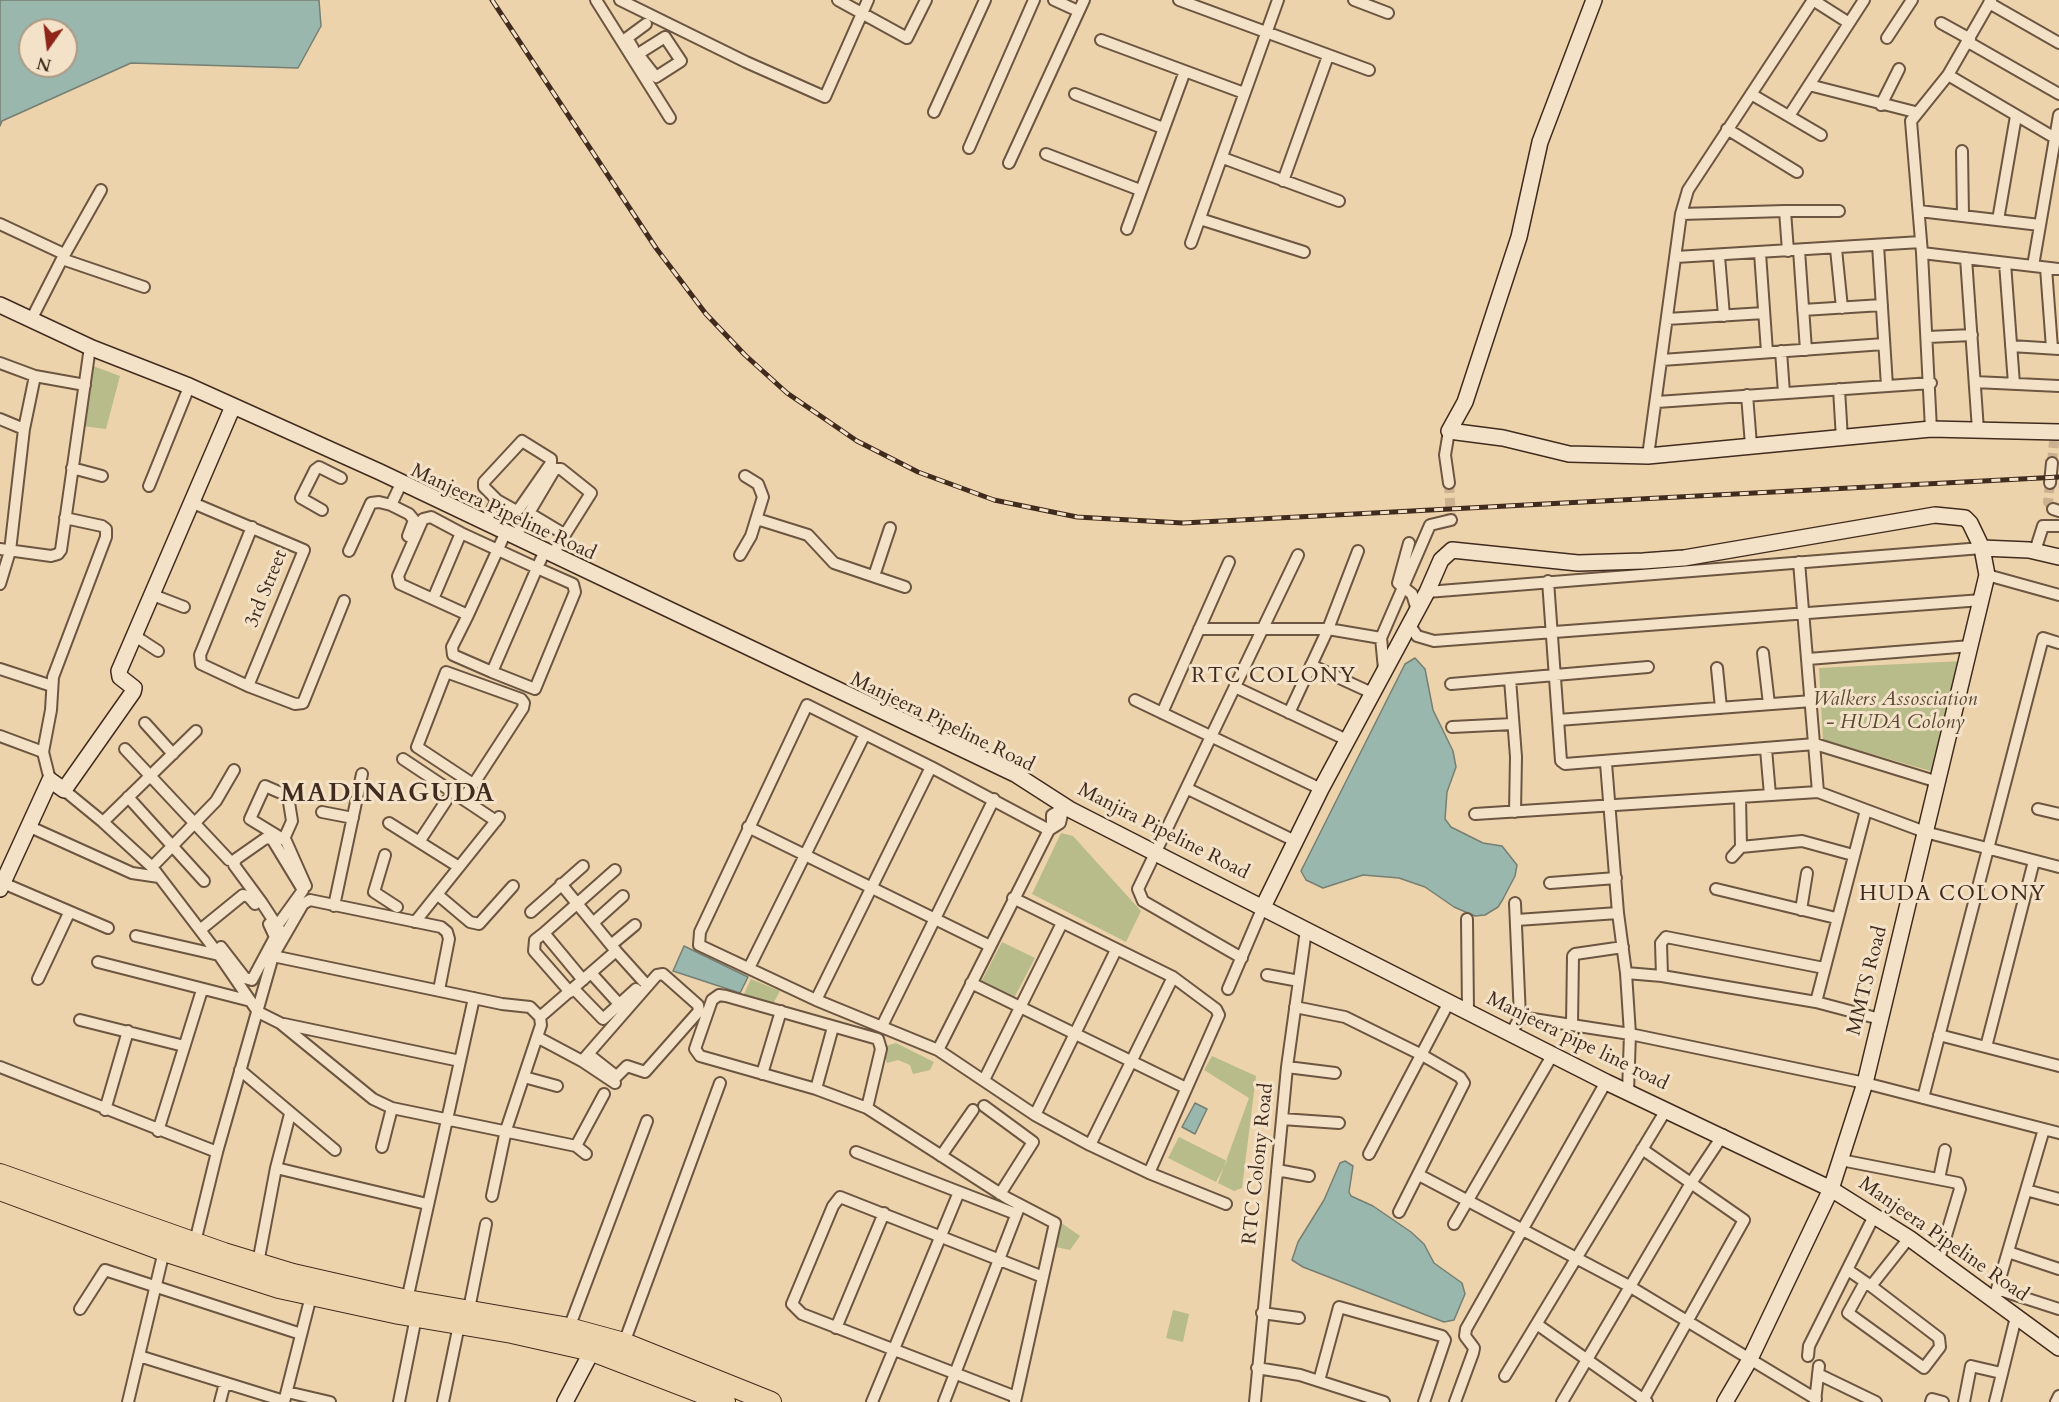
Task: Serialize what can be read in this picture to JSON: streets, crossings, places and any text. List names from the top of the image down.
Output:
{
  "streets": {
    "street": [
      "Manjeera Pipeline Road",
      "3rd Street",
      "Manjira Pipeline Road",
      "MMTS Road",
      "Manjeera pipe line road",
      "RTC Colony Road"
    ]
  },
  "crossings": [
    ["Manjeera Pipeline Road", "Manjira Pipeline Road"],
    ["Manjeera Pipeline Road", "MMTS Road"],
    ["Manjeera Pipeline Road", "Manjeera pipe line road"],
    ["Manjira Pipeline Road", "Manjeera pipe line road"],
    ["Manjira Pipeline Road", "RTC Colony Road"],
    ["MMTS Road", "Manjeera pipe line road"],
    ["Manjeera pipe line road", "RTC Colony Road"]
  ],
  "districts": ["RTC COLONY", "MADINAGUDA", "HUDA COLONY"],
  "parks": ["Walkers Assosciation - HUDA Colony"],
  "north": "bottom"
}
